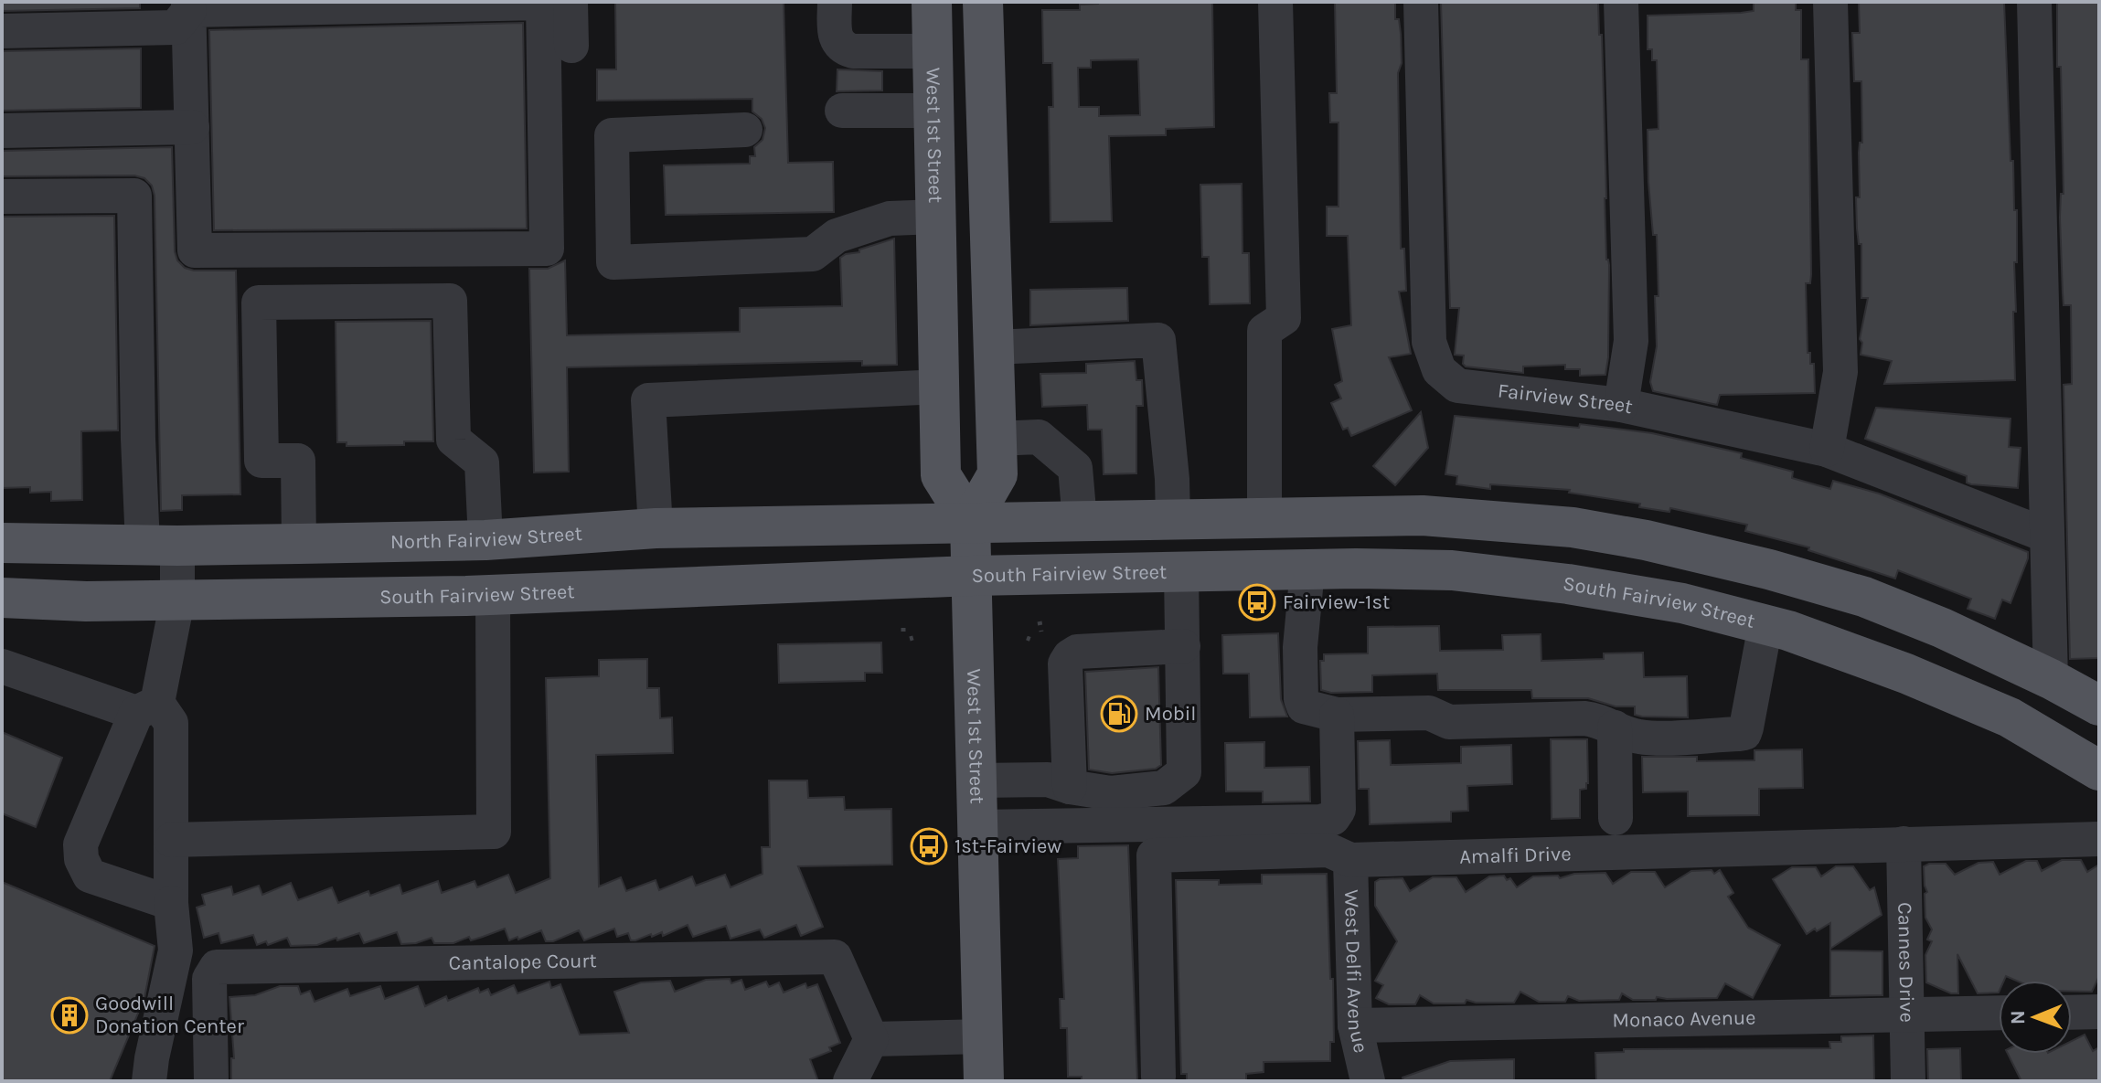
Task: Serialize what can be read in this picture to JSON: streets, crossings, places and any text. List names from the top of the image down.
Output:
{
  "streets": {
    "main road": ["West 1st Street", "North Fairview Street", "South Fairview Street"],
    "street": [
      "Fairview Street",
      "Amalfi Drive",
      "Cantalope Court",
      "Cannes Drive",
      "West Delfi Avenue",
      "Monaco Avenue"
    ]
  },
  "crossings": [
    ["West 1st Street", "North Fairview Street"],
    ["West 1st Street", "South Fairview Street"],
    ["Amalfi Drive", "Cannes Drive"],
    ["Amalfi Drive", "West Delfi Avenue"],
    ["Cannes Drive", "Monaco Avenue"],
    ["West Delfi Avenue", "Monaco Avenue"]
  ],
  "places": {
    "bus stop": ["Fairview-1st", "1st-Fairview"],
    "fuel station": ["Mobil"],
    "building": ["Goodwill Donation Center"]
  },
  "north": "left"
}
